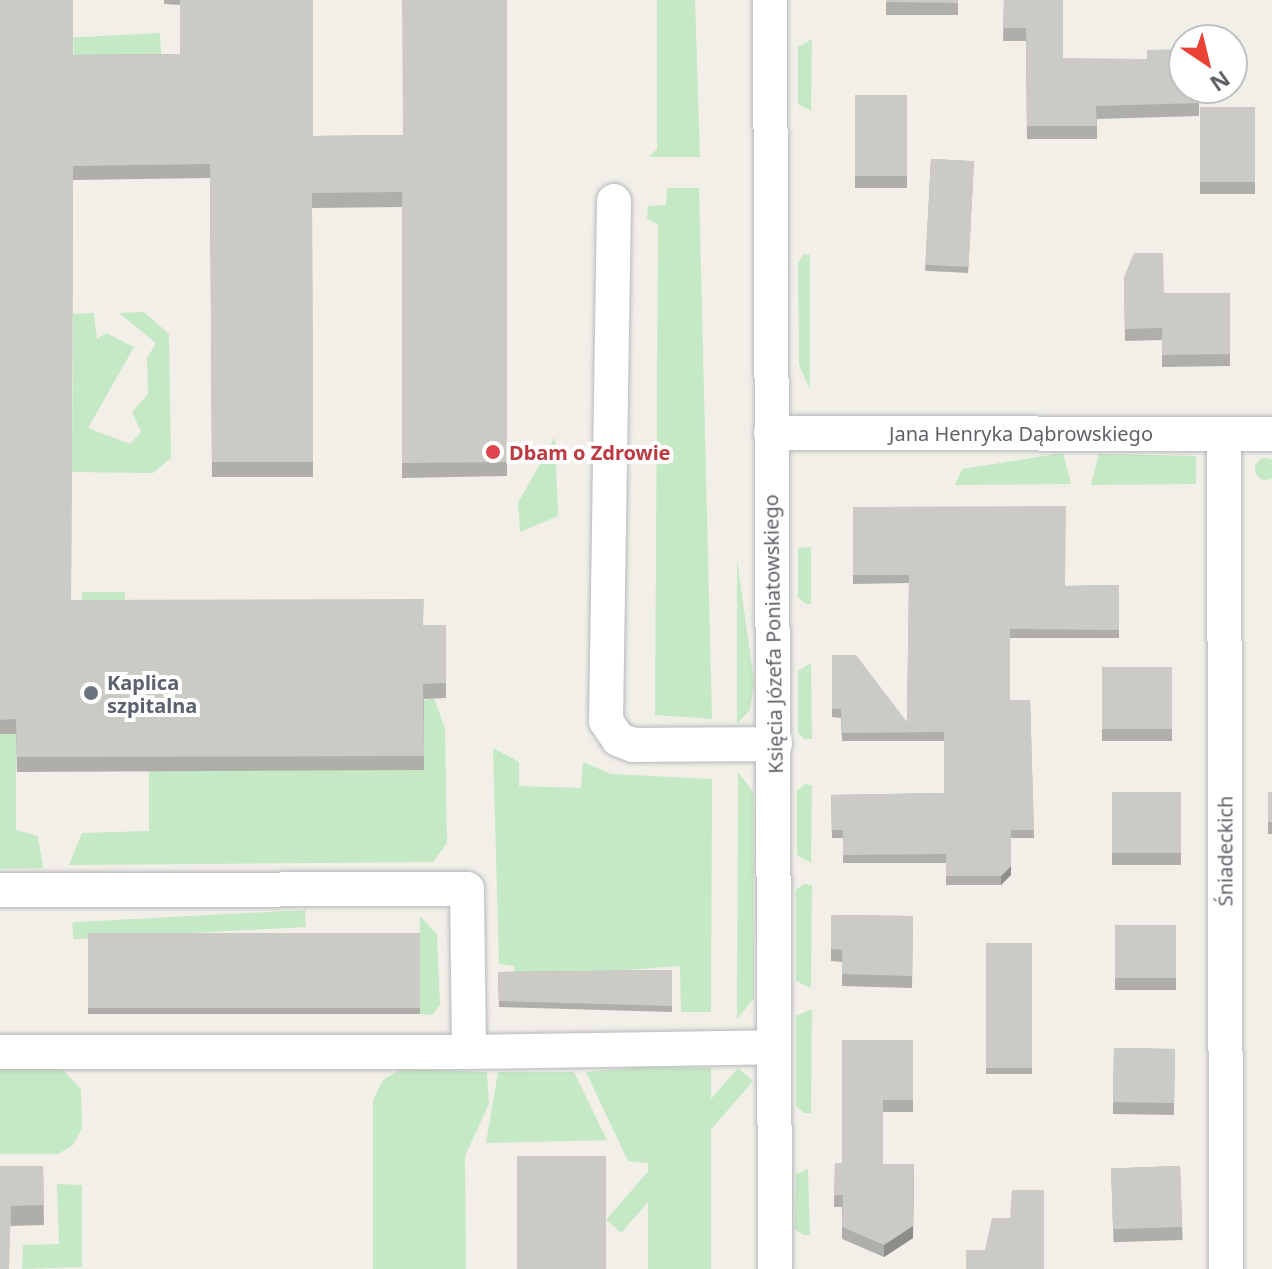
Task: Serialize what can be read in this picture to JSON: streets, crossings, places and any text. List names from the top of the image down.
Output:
{
  "streets": {
    "street": ["Jana Henryka Dąbrowskiego", "Księcia Józefa Poniatowskiego", "Śniadeckich"]
  },
  "crossings": [
    ["Jana Henryka Dąbrowskiego", "Księcia Józefa Poniatowskiego"],
    ["Jana Henryka Dąbrowskiego", "Śniadeckich"]
  ],
  "places": ["Dbam o Zdrowie", "Kaplica szpitalna"],
  "north": "bottom right"
}
